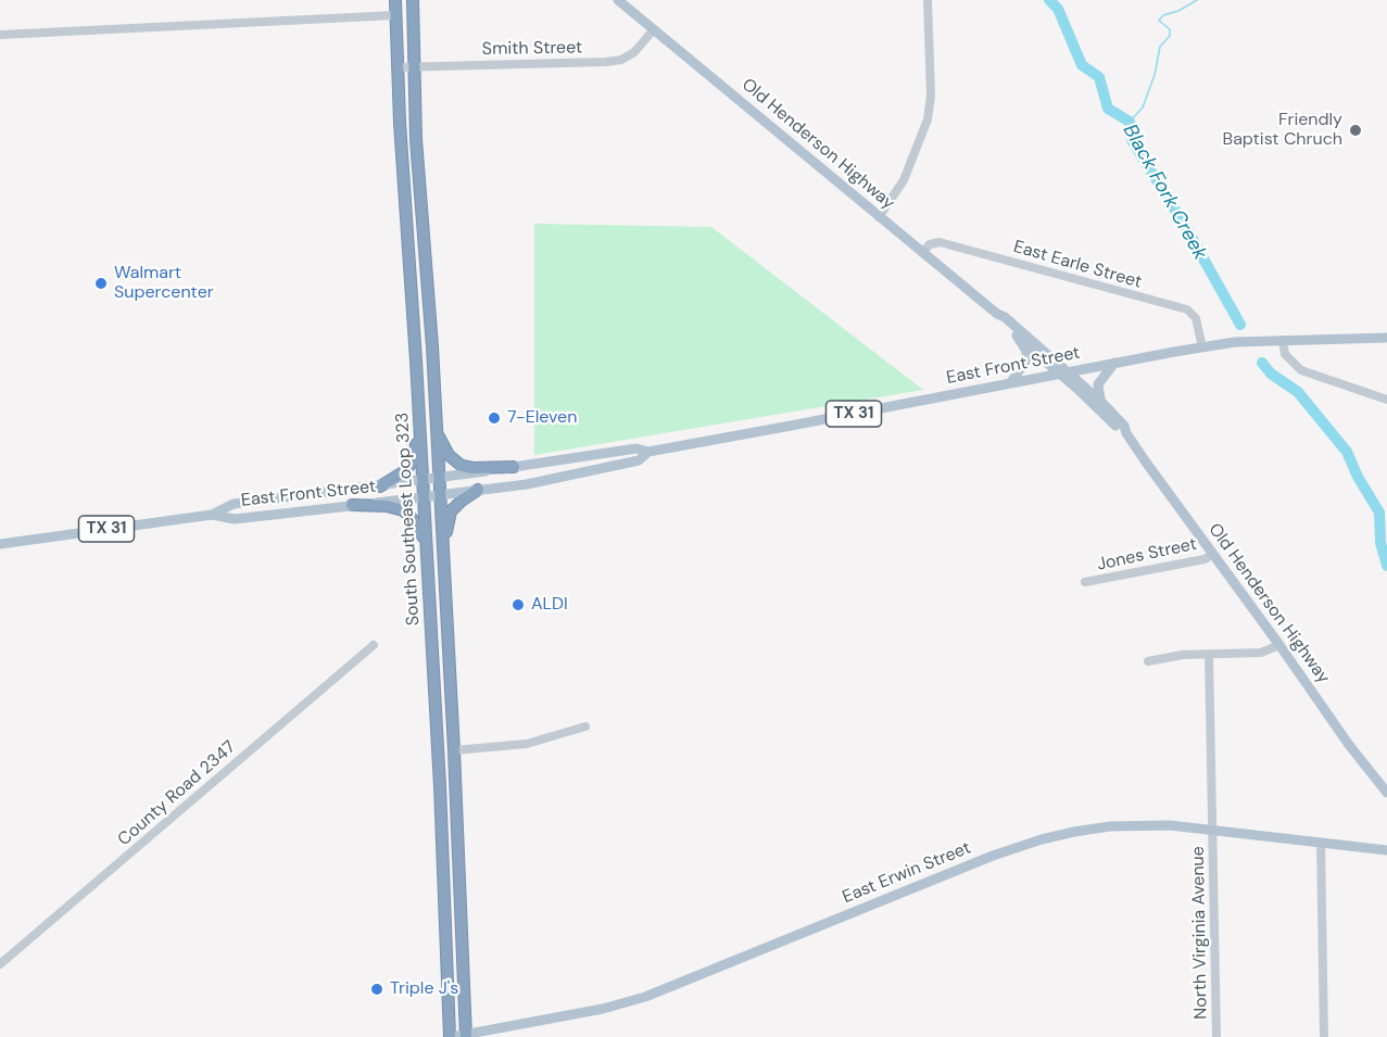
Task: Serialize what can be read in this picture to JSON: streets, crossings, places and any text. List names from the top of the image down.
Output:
{
  "streets": {
    "highway": ["South Southeast Loop 323"],
    "main road": [
      "Old Henderson Highway",
      "East Front Street",
      "TX 31",
      "East Erwin Street"
    ],
    "street": [
      "Smith Street",
      "East Earle Street",
      "Jones Street",
      "County Road 2347",
      "North Virginia Avenue"
    ]
  },
  "crossings": [
    ["Smith Street", "Old Henderson Highway"],
    ["Smith Street", "South Southeast Loop 323"],
    ["Old Henderson Highway", "East Earle Street"],
    ["Old Henderson Highway", "East Front Street"],
    ["Old Henderson Highway", "Jones Street"],
    ["East Earle Street", "East Front Street"],
    ["East Front Street", "TX 31"],
    ["East Front Street", "South Southeast Loop 323"],
    ["South Southeast Loop 323", "East Erwin Street"],
    ["East Erwin Street", "North Virginia Avenue"]
  ],
  "water": ["Black Fork Creek"],
  "places": [
    "Friendly Baptist Chruch",
    "Walmart Supercenter",
    "7-Eleven",
    "ALDI",
    "Triple J's"
  ]
}
